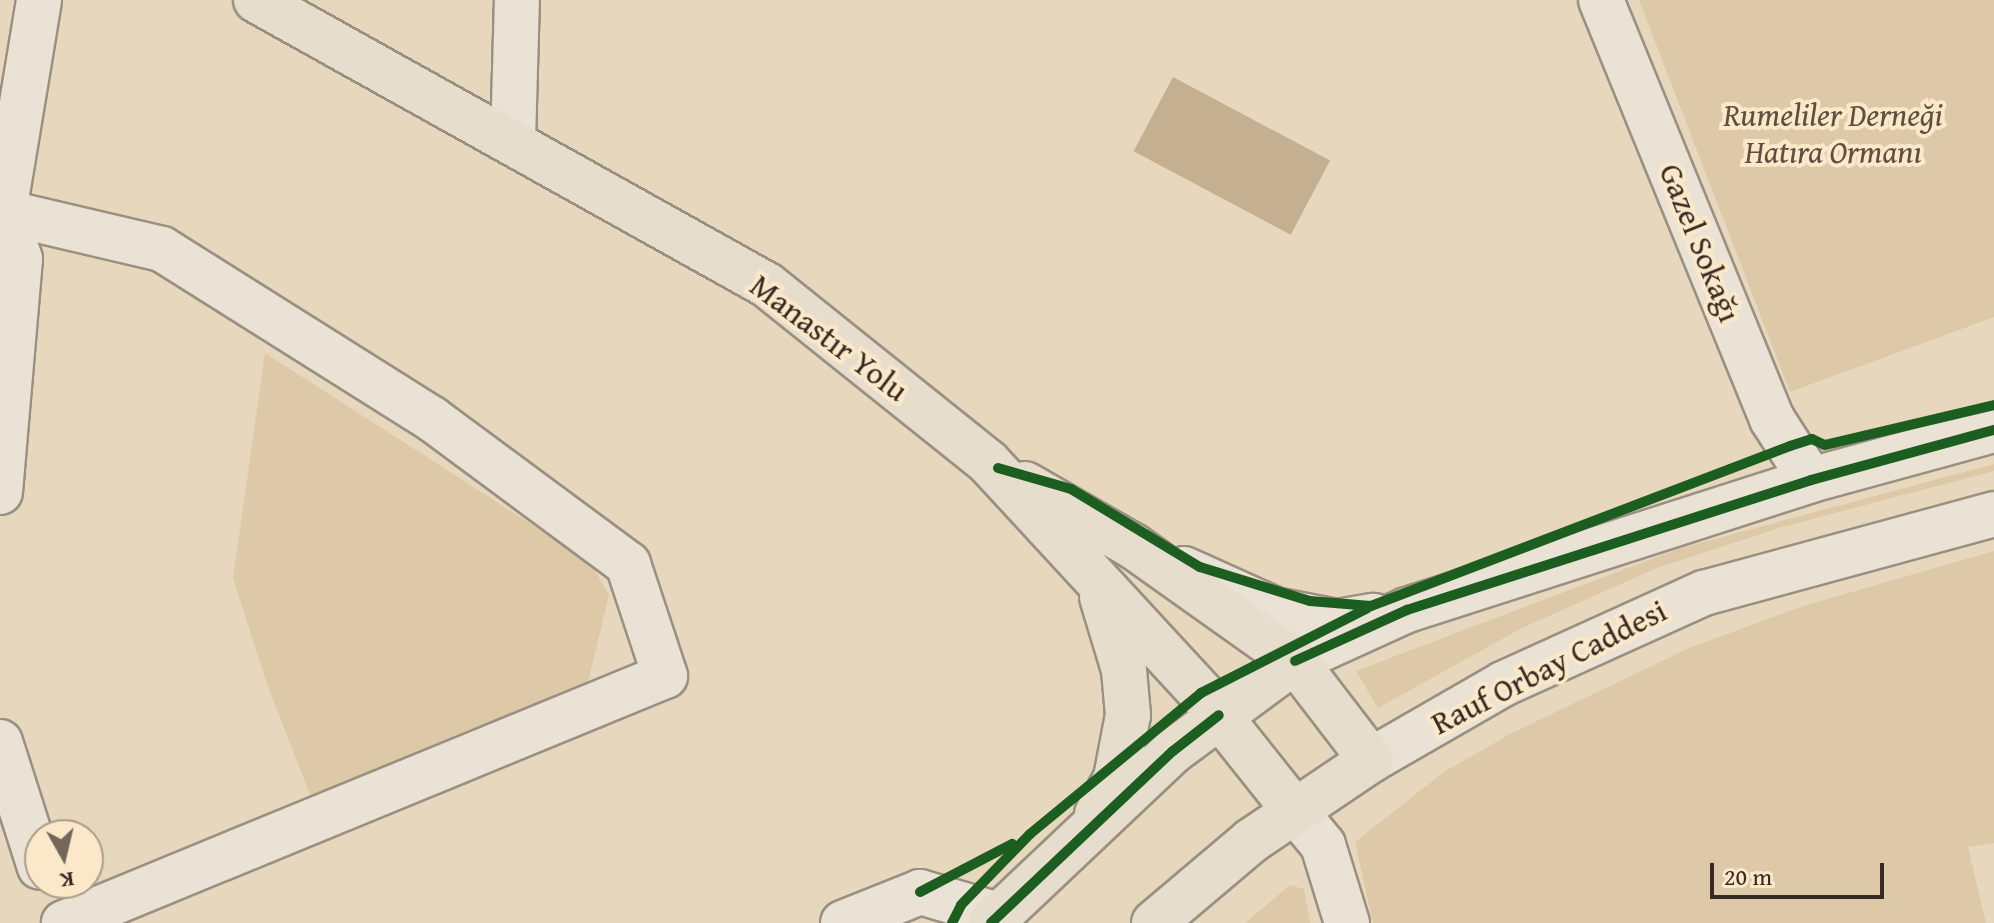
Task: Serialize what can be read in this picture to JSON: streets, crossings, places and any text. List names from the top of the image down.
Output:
{
  "streets": {
    "main road": ["Manastır Yolu", "Rauf Orbay Caddesi"],
    "street": ["Gazel Sokağı"]
  },
  "crossings": [
    ["Manastır Yolu", "Rauf Orbay Caddesi"]
  ],
  "parks": ["Rumeliler Derneği Hatıra Ormanı"],
  "scale_bar": "20 m",
  "north": "bottom"
}
